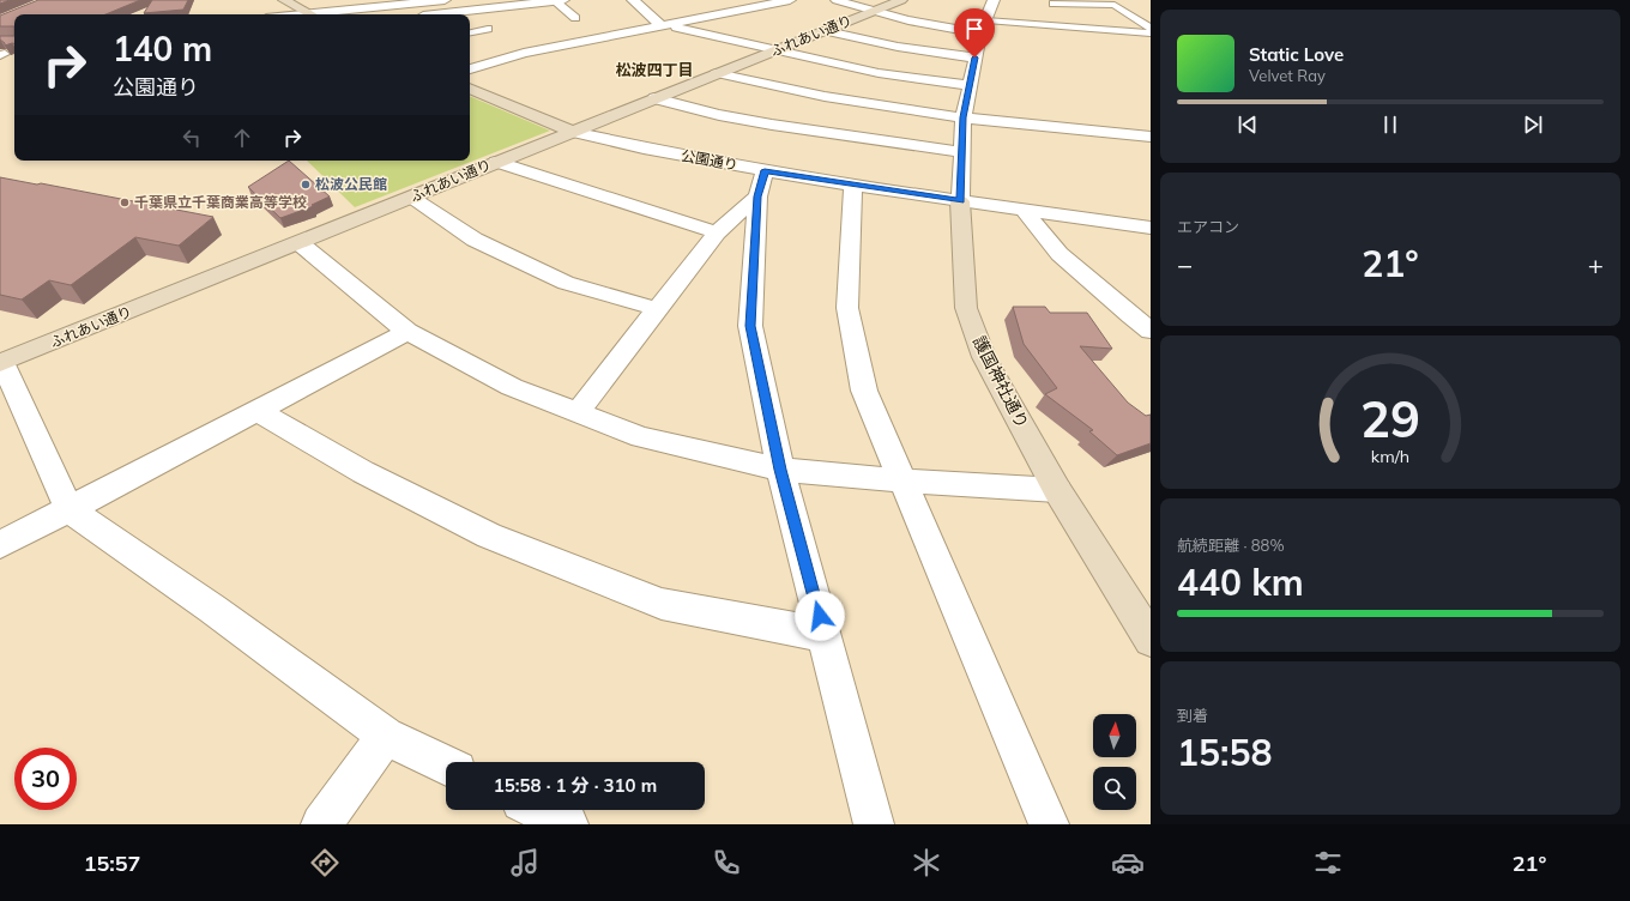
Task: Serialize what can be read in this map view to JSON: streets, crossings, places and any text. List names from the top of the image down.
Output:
{
  "streets": {
    "street": ["ふれあい通り", "公園通り", "護国神社通り"]
  },
  "crossings": [
    ["ふれあい通り", "公園通り"],
    ["公園通り", "護国神社通り"]
  ],
  "districts": ["松波四丁目"],
  "places": ["松波公民館", "千葉県立千葉商業高等学校"],
  "north": "top",
  "page": {
    "turn": ["140 m", "公園通り"],
    "song": ["Static Love", "Velvet Ray"],
    "tile": [
      "エアコン",
      ["航続距離 · 88%", "440 km"],
      ["到着", "15:58"]
    ],
    "heat": ["−", "21°", "+"],
    "limit": "30",
    "trip": "15:58 · 1 分 · 310 m",
    "tabs": ["15:57", "21°"],
    "gauge": ["29", "km/h"]
  }
}
